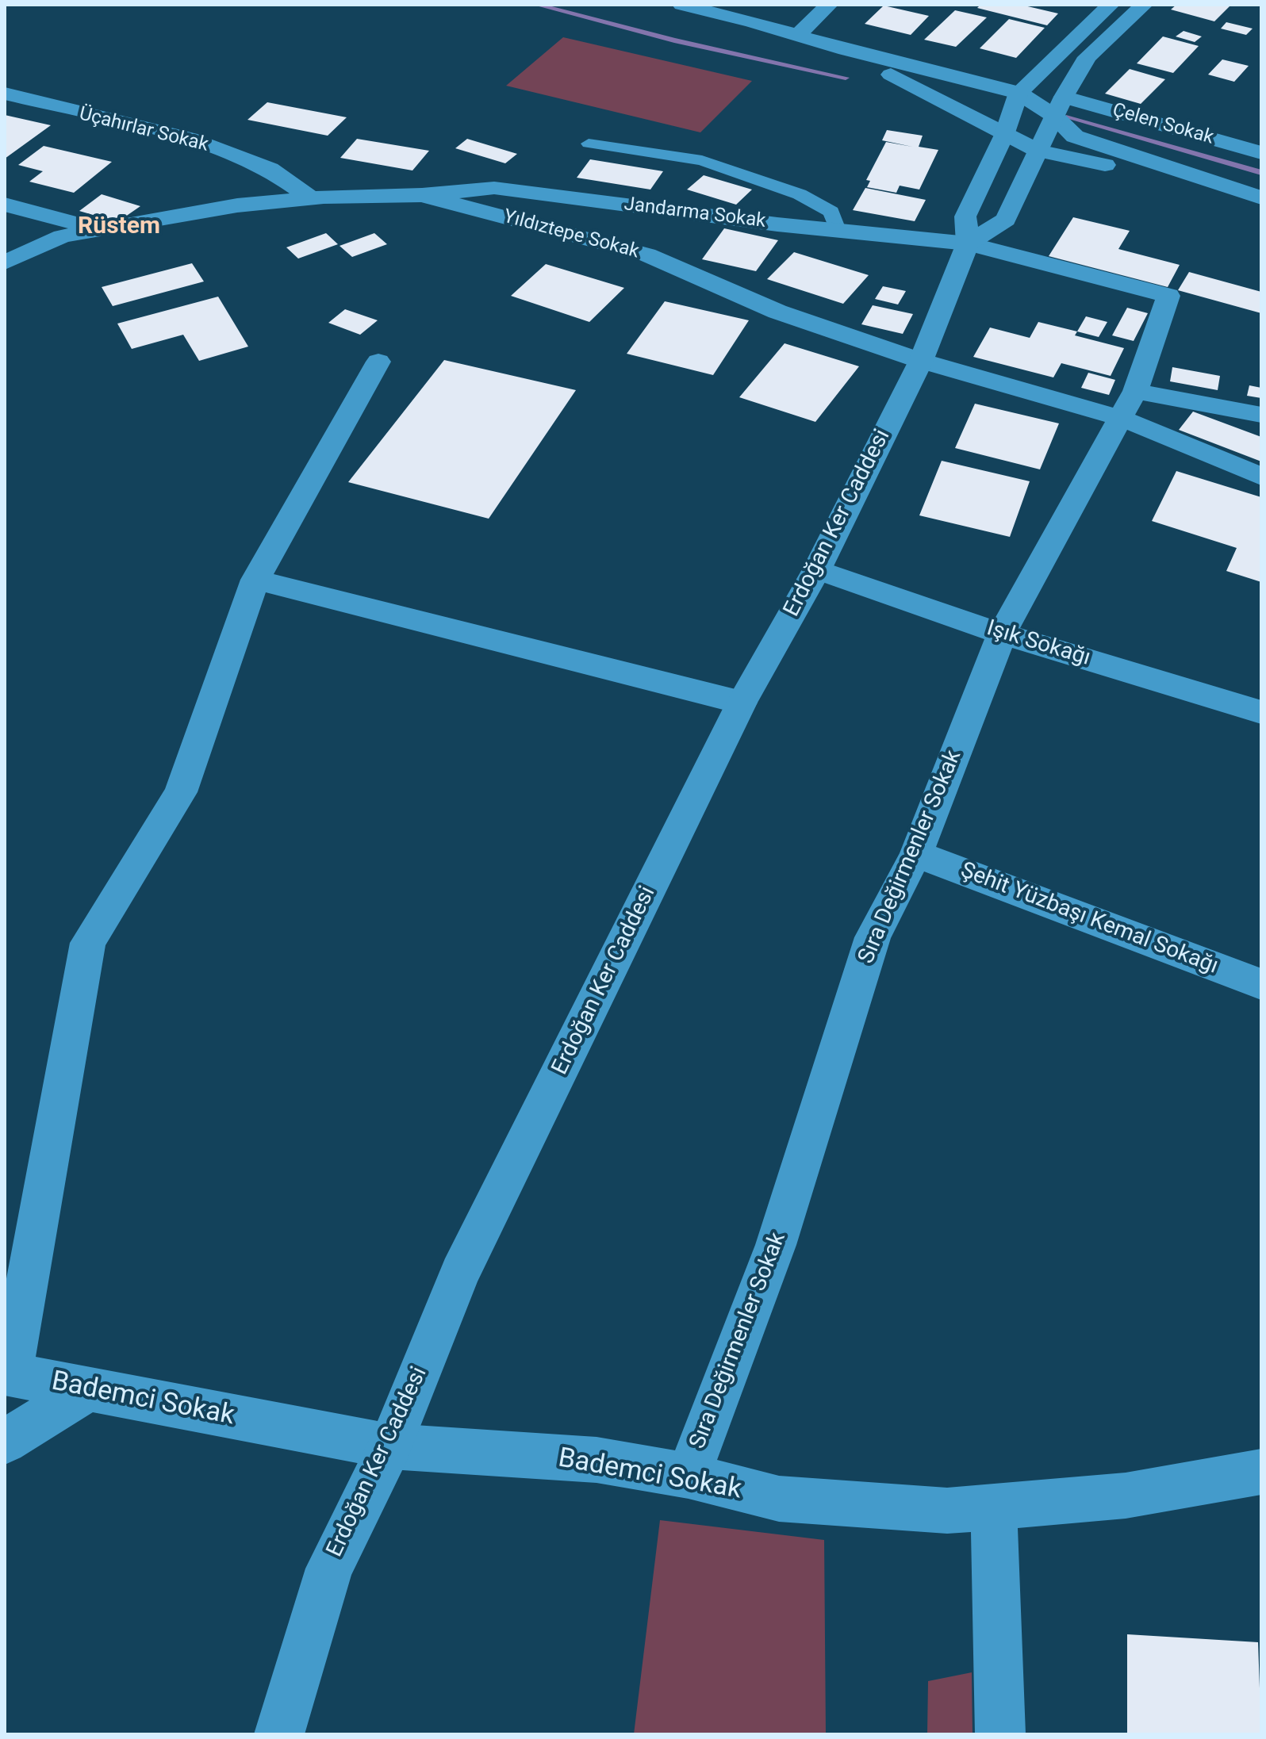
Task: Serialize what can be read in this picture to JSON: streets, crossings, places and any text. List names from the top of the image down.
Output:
{
  "streets": {
    "street": [
      "Çelen Sokak",
      "Üçahırlar Sokak",
      "Jandarma Sokak",
      "Yıldıztepe Sokak",
      "Erdoğan Ker Caddesi",
      "Işık Sokağı",
      "Sıra Değirmenler Sokak",
      "Şehit Yüzbaşı Kemal Sokağı",
      "Bademci Sokak"
    ]
  },
  "crossings": [
    ["Üçahırlar Sokak", "Yıldıztepe Sokak"],
    ["Jandarma Sokak", "Yıldıztepe Sokak"],
    ["Jandarma Sokak", "Erdoğan Ker Caddesi"],
    ["Jandarma Sokak", "Sıra Değirmenler Sokak"],
    ["Yıldıztepe Sokak", "Erdoğan Ker Caddesi"],
    ["Yıldıztepe Sokak", "Sıra Değirmenler Sokak"],
    ["Erdoğan Ker Caddesi", "Işık Sokağı"],
    ["Erdoğan Ker Caddesi", "Bademci Sokak"],
    ["Işık Sokağı", "Sıra Değirmenler Sokak"],
    ["Sıra Değirmenler Sokak", "Şehit Yüzbaşı Kemal Sokağı"],
    ["Sıra Değirmenler Sokak", "Bademci Sokak"]
  ],
  "districts": ["Rüstem"]
}
